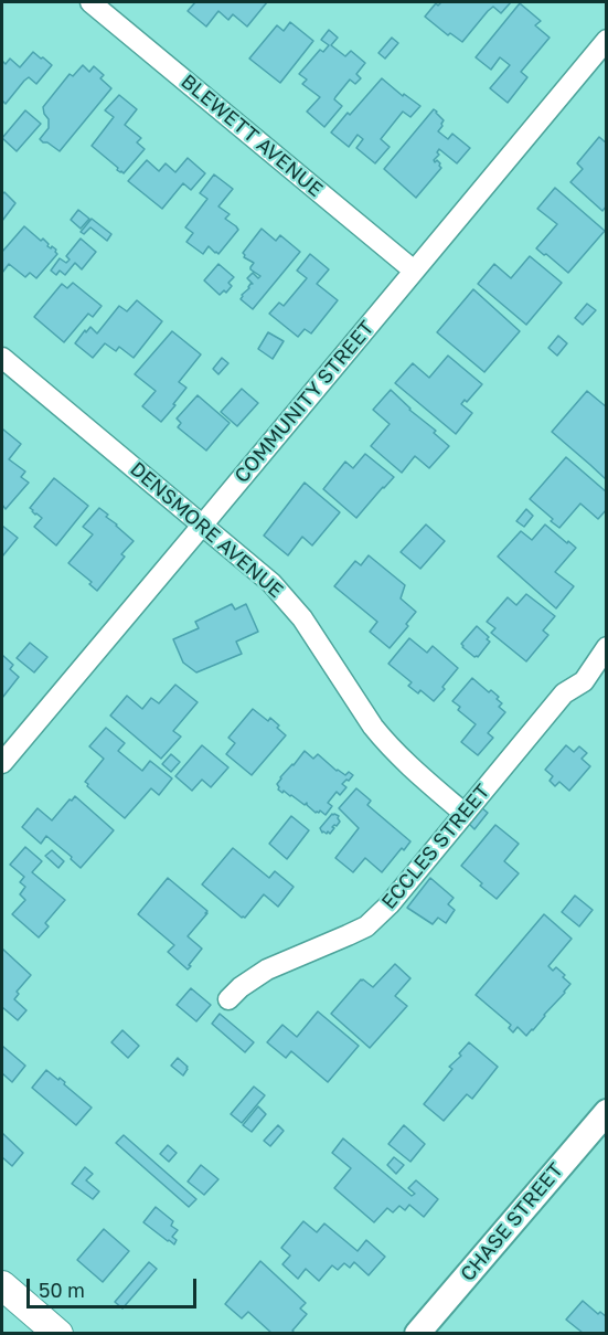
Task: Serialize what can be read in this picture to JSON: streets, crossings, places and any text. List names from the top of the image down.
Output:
{
  "streets": {
    "street": [
      "BLEWETT AVENUE",
      "COMMUNITY STREET",
      "DENSMORE AVENUE",
      "ECCLES STREET",
      "CHASE STREET"
    ]
  },
  "crossings": [
    ["BLEWETT AVENUE", "COMMUNITY STREET"],
    ["COMMUNITY STREET", "DENSMORE AVENUE"],
    ["DENSMORE AVENUE", "ECCLES STREET"]
  ],
  "scale_bar": "50 m"
}
